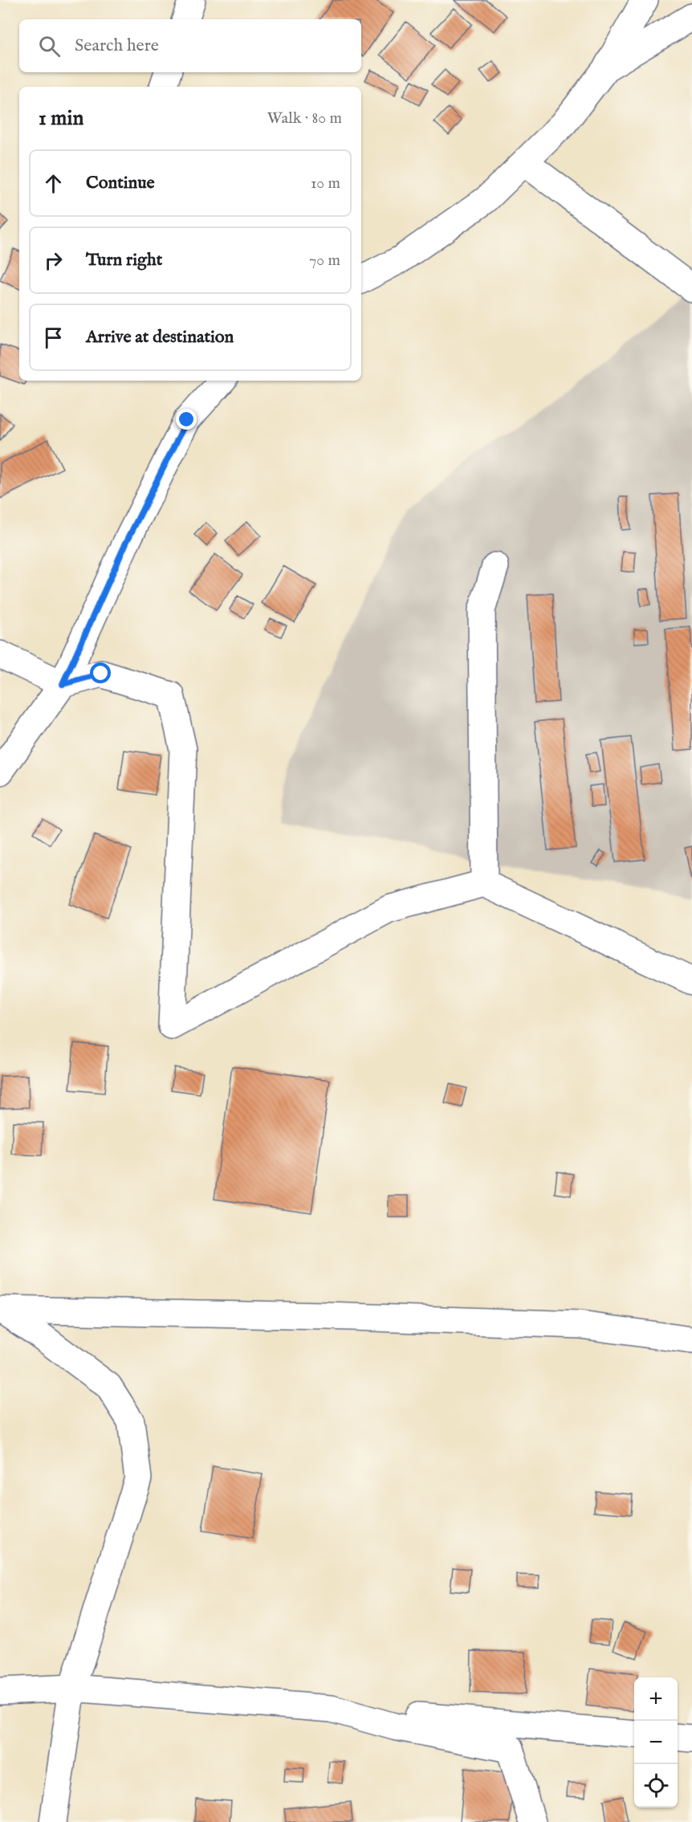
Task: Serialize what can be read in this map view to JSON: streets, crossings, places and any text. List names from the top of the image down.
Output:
{
  "page": {
    "search": "Search here",
    "heading": ["1 min", "Walk · 80 m"],
    "list": [
      ["Continue", "10 m"],
      ["Turn right", "70 m"],
      "Arrive at destination"
    ],
    "map_buttons": ["+", "−"]
  }
}
